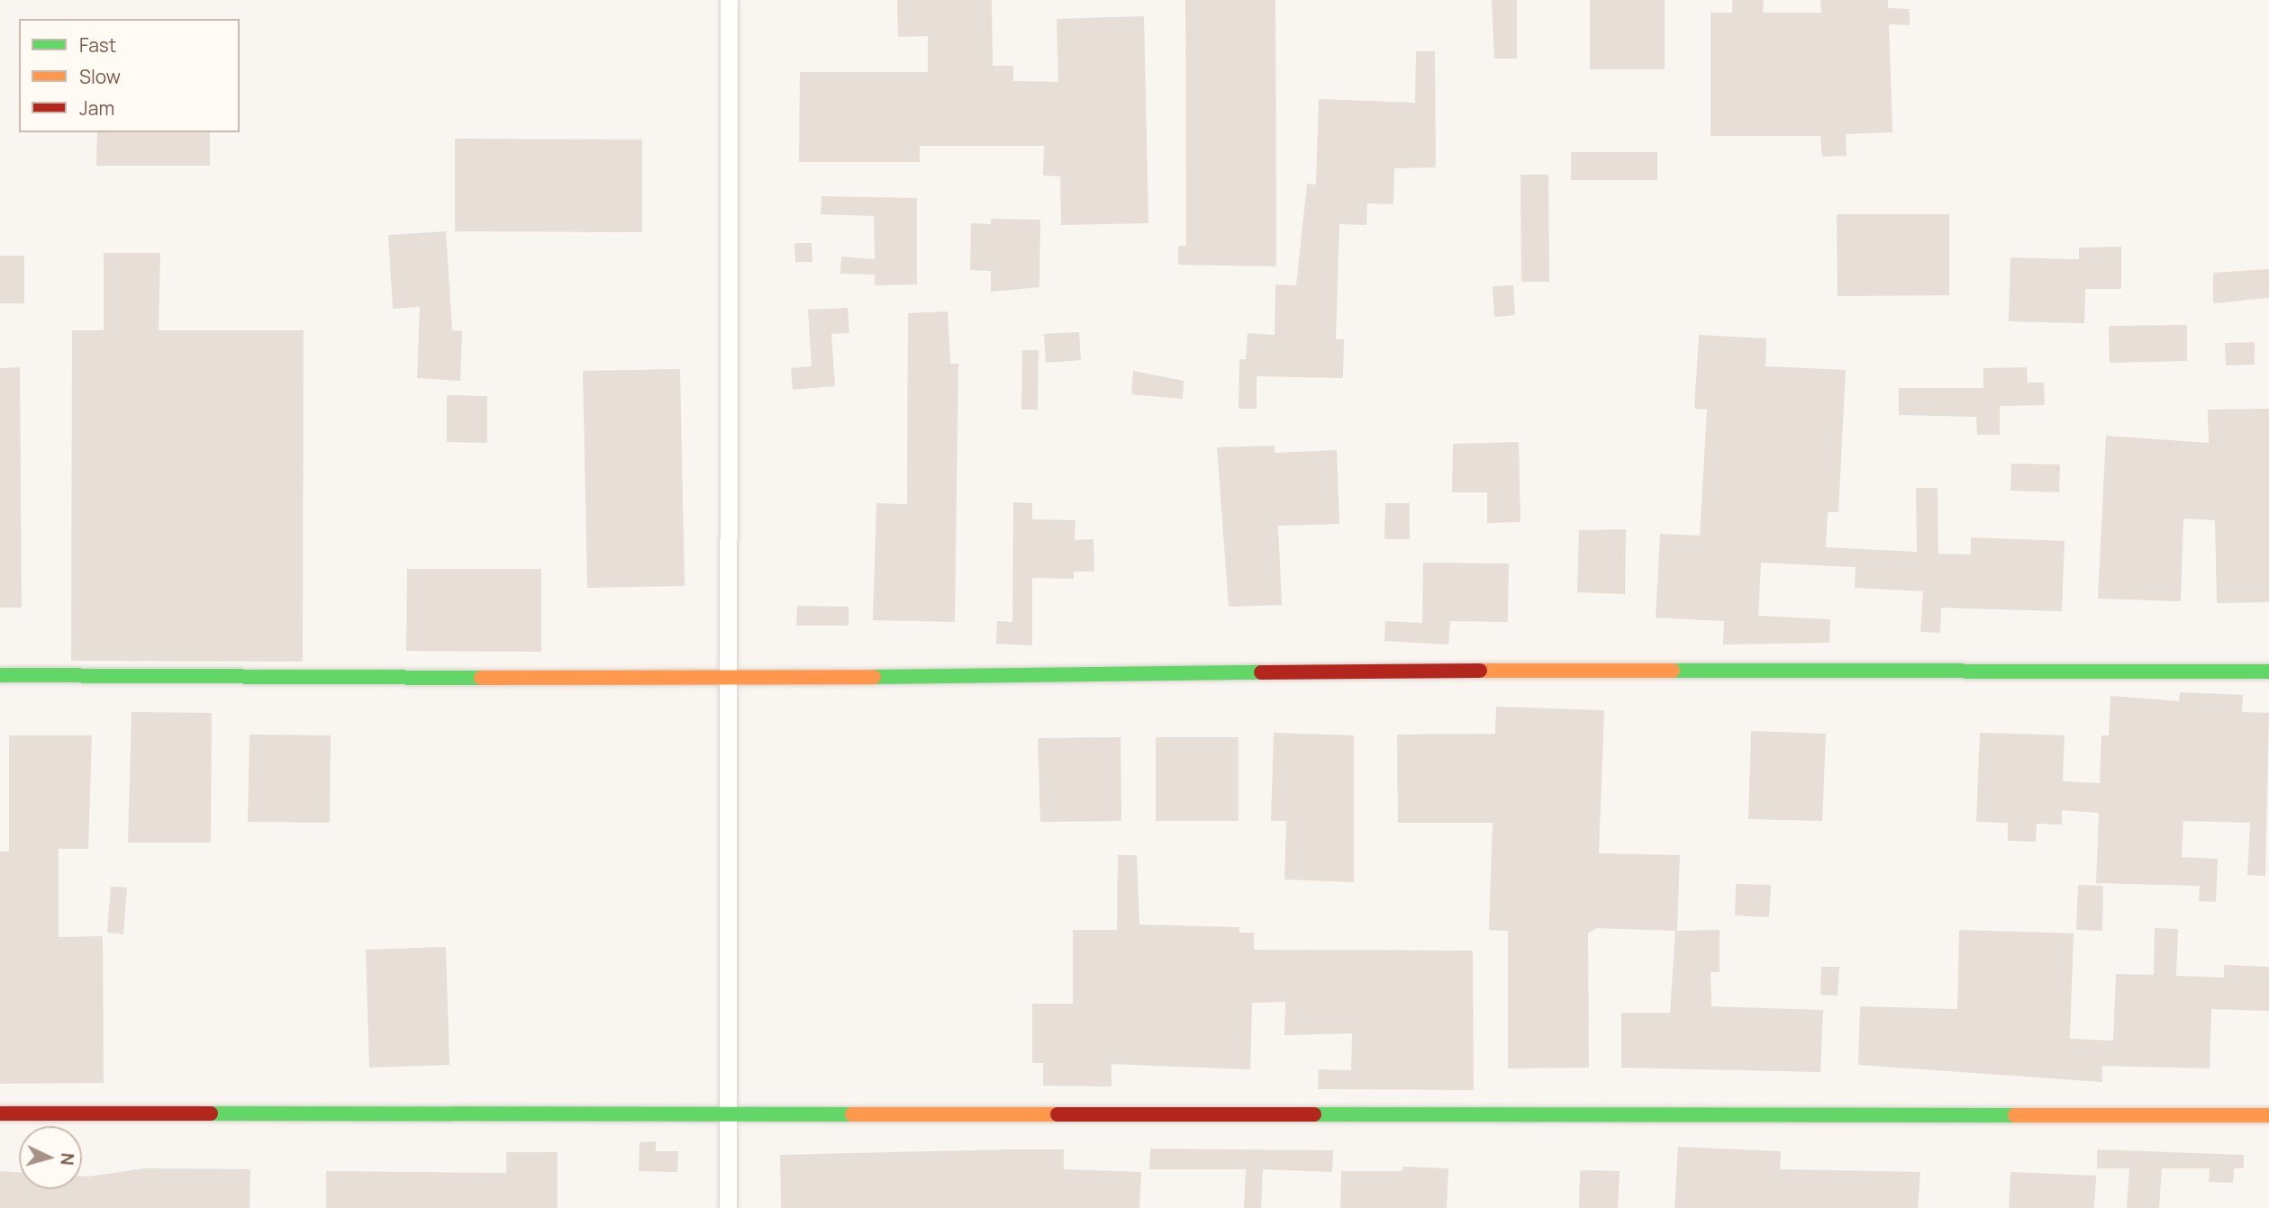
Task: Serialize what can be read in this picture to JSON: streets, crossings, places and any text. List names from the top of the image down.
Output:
{
  "legend": ["Fast", "Slow", "Jam"],
  "north": "right"
}
